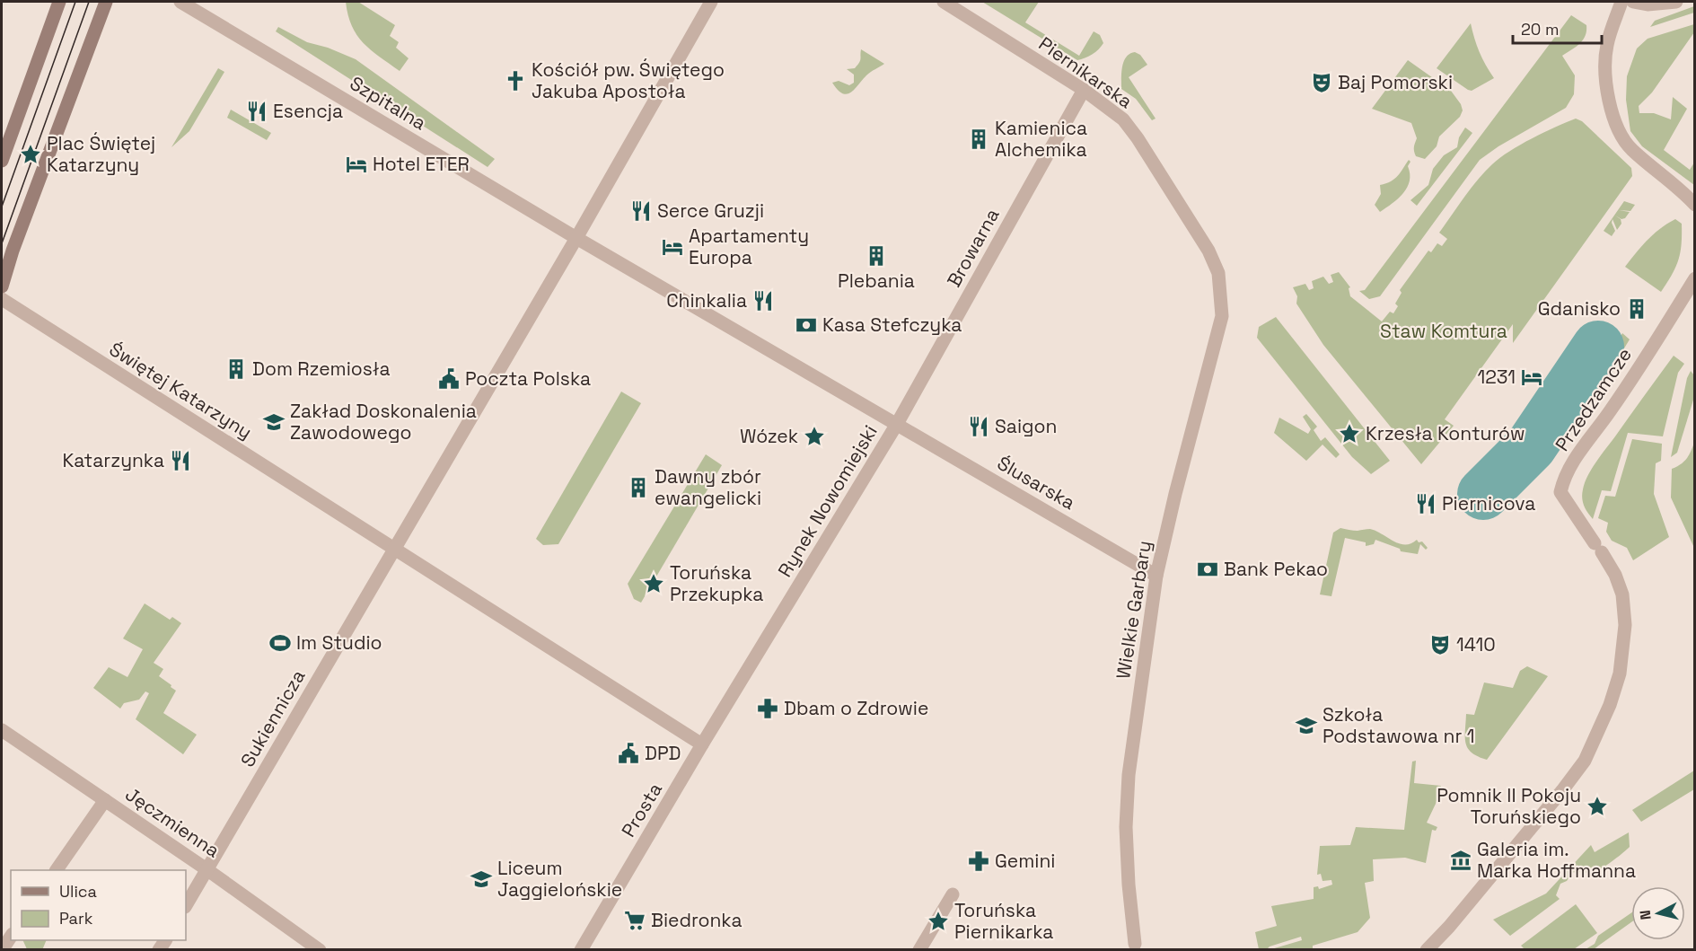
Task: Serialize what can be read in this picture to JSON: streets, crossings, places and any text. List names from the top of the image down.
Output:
{
  "streets": {
    "street": [
      "Piernikarska",
      "Szpitalna",
      "Browarna",
      "Świętej Katarzyny",
      "Przedzamcze",
      "Ślusarska",
      "Rynek Nowomiejski",
      "Wielkie Garbary",
      "Sukiennicza",
      "Prosta",
      "Jęczmienna"
    ]
  },
  "crossings": [
    ["Piernikarska", "Browarna"],
    ["Piernikarska", "Wielkie Garbary"],
    ["Szpitalna", "Rynek Nowomiejski"],
    ["Browarna", "Ślusarska"],
    ["Browarna", "Rynek Nowomiejski"],
    ["Świętej Katarzyny", "Sukiennicza"],
    ["Ślusarska", "Rynek Nowomiejski"],
    ["Ślusarska", "Wielkie Garbary"],
    ["Rynek Nowomiejski", "Prosta"],
    ["Sukiennicza", "Jęczmienna"]
  ],
  "parks": ["Staw Komtura"],
  "places": {
    "church": ["Kościół pw. Świętego Jakuba Apostoła"],
    "theatre": ["Baj Pomorski", "1410"],
    "restaurant": [
      "Esencja",
      "Serce Gruzji",
      "Chinkalia",
      "Saigon",
      "Katarzynka",
      "Piernicova"
    ],
    "building": [
      "Kamienica Alchemika",
      "Plebania",
      "Gdanisko",
      "Dom Rzemiosła",
      "Dawny zbór ewangelicki"
    ],
    "place": [
      "Plac Świętej Katarzyny",
      "Krzesła Konturów",
      "Wózek",
      "Toruńska Przekupka",
      "Pomnik II Pokoju Toruńskiego",
      "Toruńska Piernikarka"
    ],
    "hotel": ["Hotel ETER", "Apartamenty Europa", "1231"],
    "bank": ["Kasa Stefczyka", "Bank Pekao"],
    "public building": ["Poczta Polska", "DPD"],
    "school or university": ["Zakład Doskonalenia Zawodowego", "Szkoła Podstawowa nr 1", "Liceum Jaggielońskie"],
    "sports": ["Im Studio"],
    "pharmacy": ["Dbam o Zdrowie", "Gemini"],
    "museum": ["Galeria im. Marka Hoffmanna"],
    "supermarket": ["Biedronka"]
  },
  "legend": ["Ulica", "Park"],
  "scale_bar": "20 m",
  "north": "left"
}
